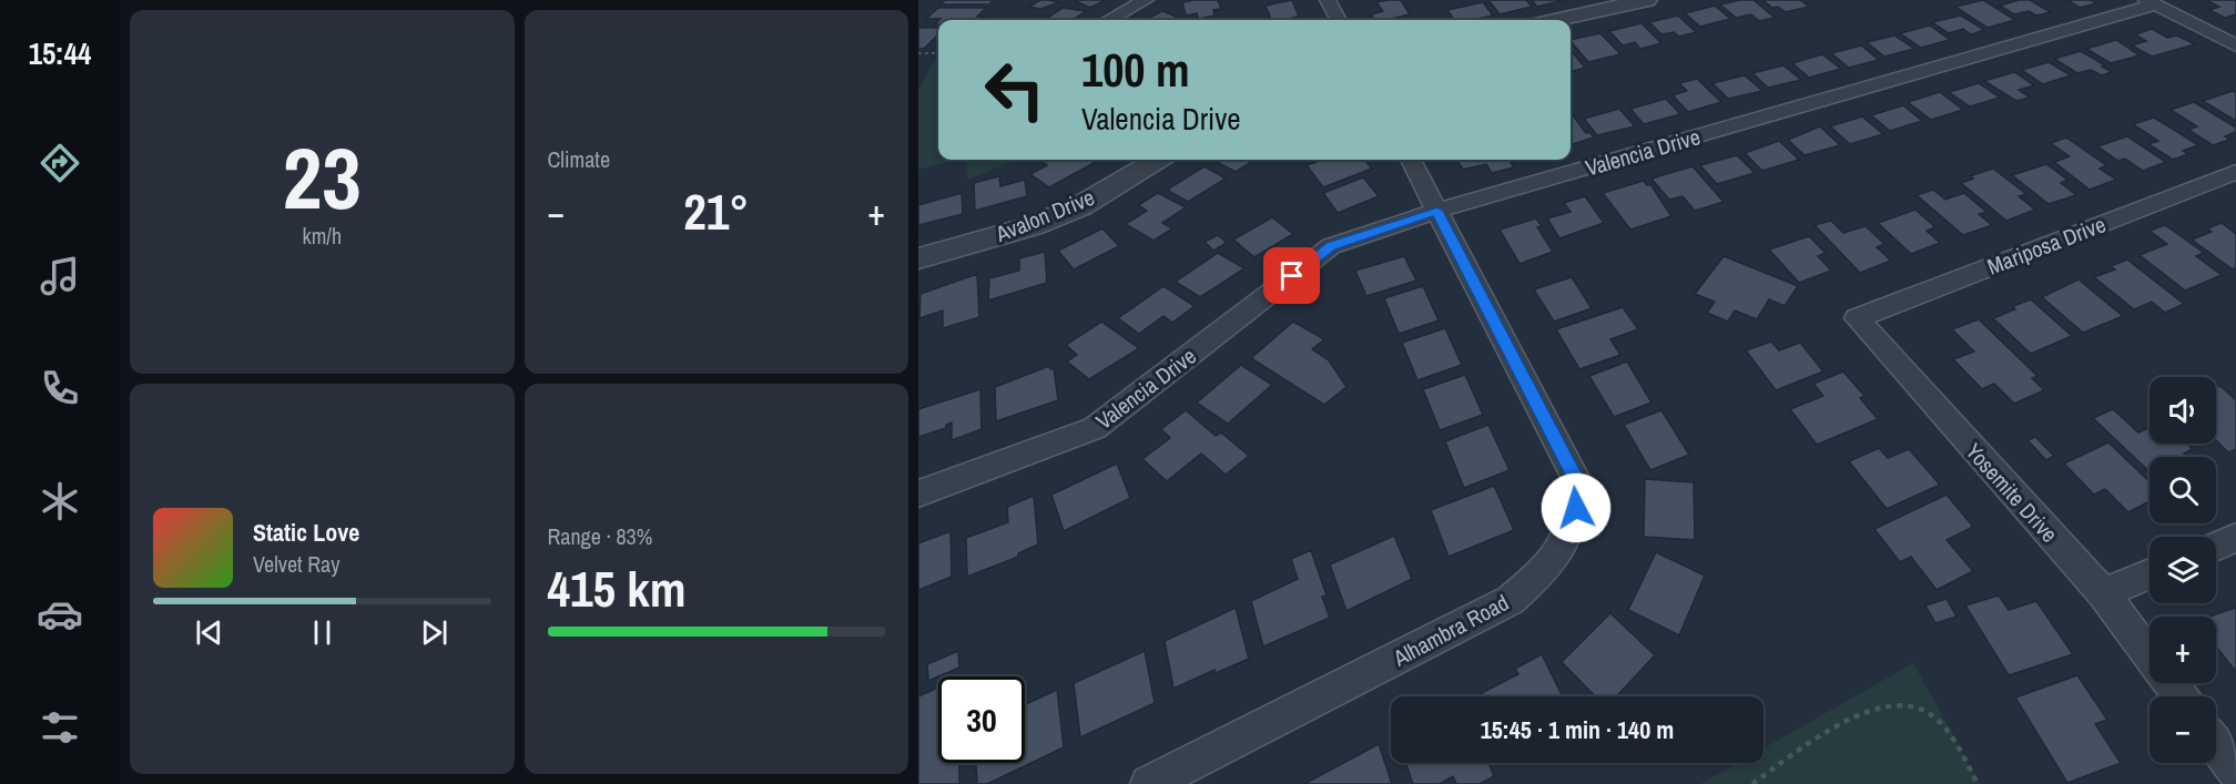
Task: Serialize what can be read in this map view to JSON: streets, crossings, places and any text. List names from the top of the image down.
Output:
{
  "streets": {
    "street": [
      "Valencia Drive",
      "Avalon Drive",
      "Mariposa Drive",
      "Yosemite Drive",
      "Alhambra Road"
    ]
  },
  "crossings": [
    ["Valencia Drive", "Alhambra Road"],
    ["Mariposa Drive", "Yosemite Drive"]
  ],
  "page": {
    "tabs": "15:44",
    "tile": [
      ["23", "km/h"],
      "Climate",
      ["Range · 83%", "415 km"]
    ],
    "turn": ["100 m", "Valencia Drive"],
    "heat": ["−", "21°", "+"],
    "map_buttons": ["+", "−"],
    "song": ["Static Love", "Velvet Ray"],
    "limit": "30",
    "trip": "15:45 · 1 min · 140 m"
  }
}
